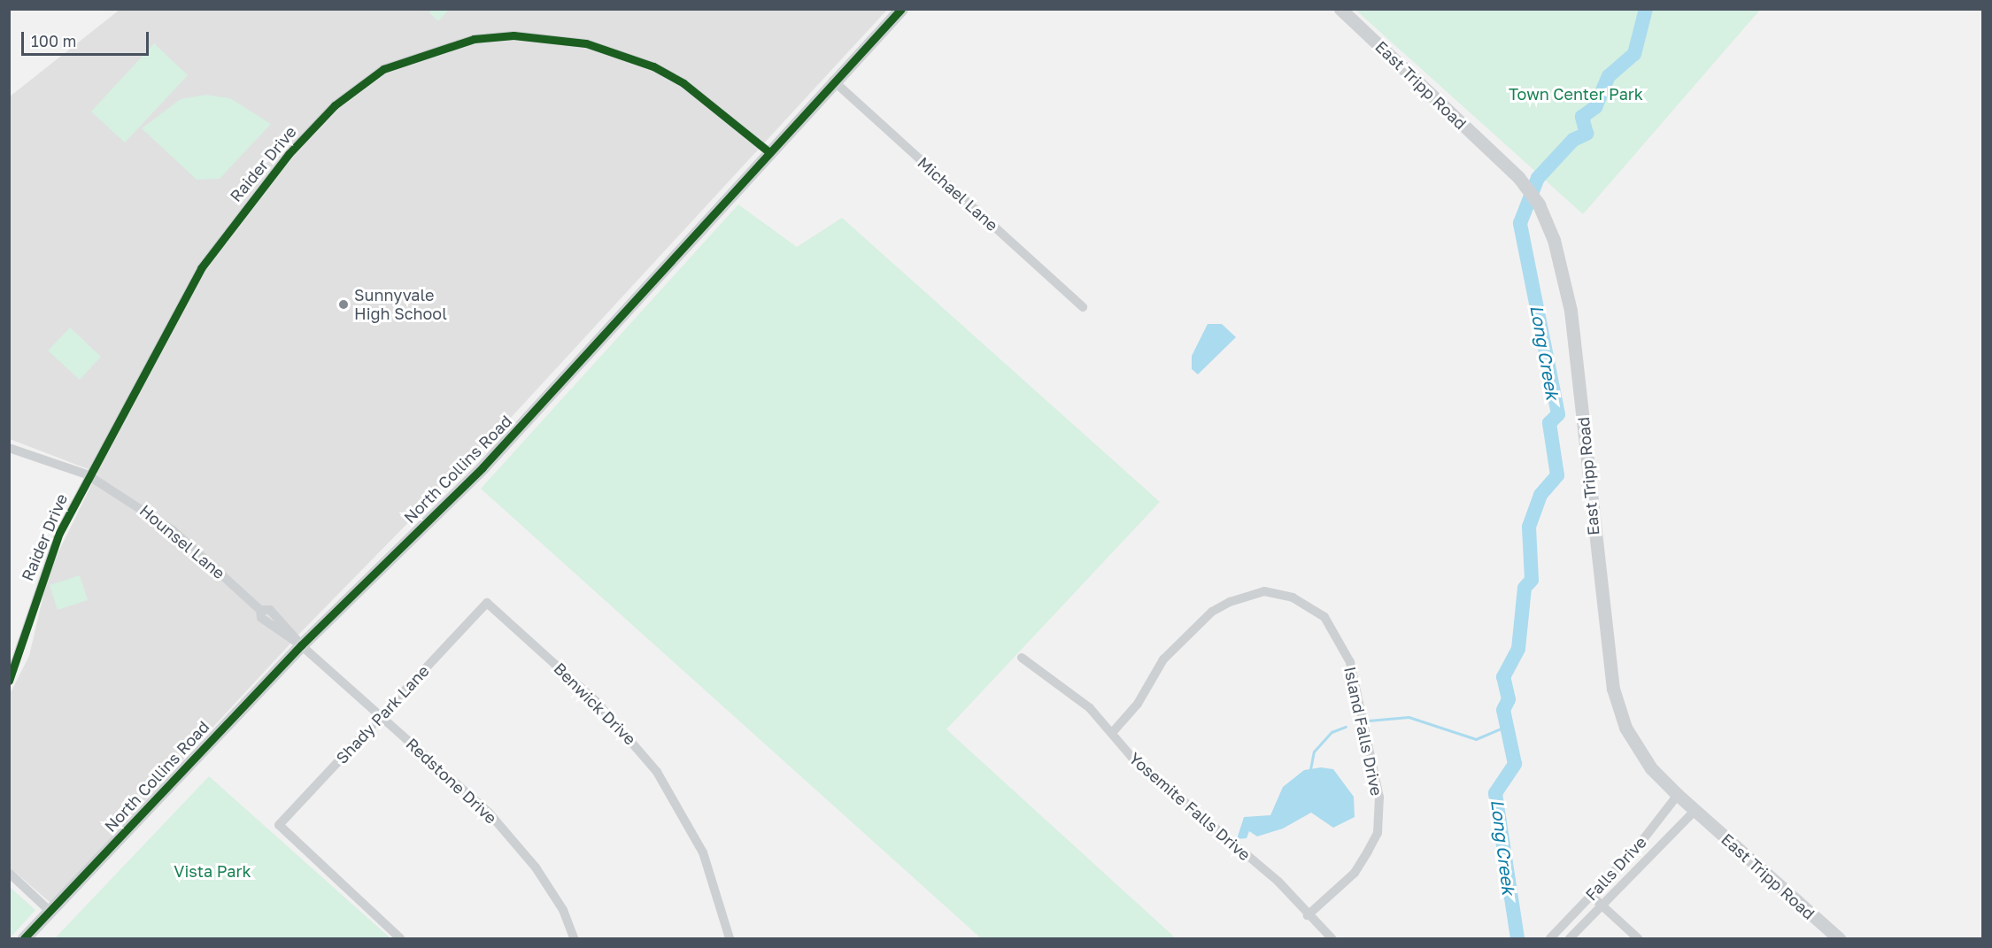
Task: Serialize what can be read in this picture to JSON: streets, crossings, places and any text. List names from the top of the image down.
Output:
{
  "streets": {
    "street": [
      "East Tripp Road",
      "Raider Drive",
      "Michael Lane",
      "North Collins Road",
      "Hounsel Lane",
      "Benwick Drive",
      "Shady Park Lane",
      "Island Falls Drive",
      "Redstone Drive",
      "Yosemite Falls Drive",
      "Falls Drive"
    ]
  },
  "crossings": [
    ["East Tripp Road", "Falls Drive"],
    ["Raider Drive", "North Collins Road"],
    ["Raider Drive", "Hounsel Lane"],
    ["Michael Lane", "North Collins Road"],
    ["North Collins Road", "Hounsel Lane"],
    ["North Collins Road", "Redstone Drive"],
    ["Hounsel Lane", "Redstone Drive"],
    ["Benwick Drive", "Shady Park Lane"],
    ["Shady Park Lane", "Redstone Drive"],
    ["Island Falls Drive", "Yosemite Falls Drive"]
  ],
  "water": ["Long Creek"],
  "parks": ["Town Center Park", "Vista Park"],
  "places": ["Sunnyvale High School"],
  "scale_bar": "100 m"
}
